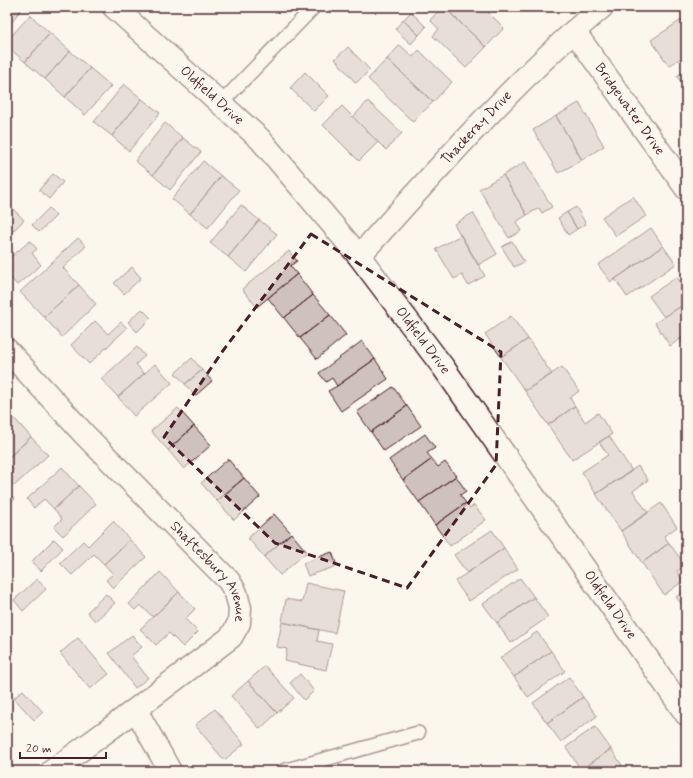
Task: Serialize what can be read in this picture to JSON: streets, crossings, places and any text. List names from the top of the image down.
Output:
{
  "streets": {
    "street": [
      "Oldfield Drive",
      "Bridgewater Drive",
      "Thackeray Drive",
      "Shaftesbury Avenue"
    ]
  },
  "crossings": [
    ["Oldfield Drive", "Thackeray Drive"],
    ["Bridgewater Drive", "Thackeray Drive"]
  ],
  "scale_bar": "20 m"
}
